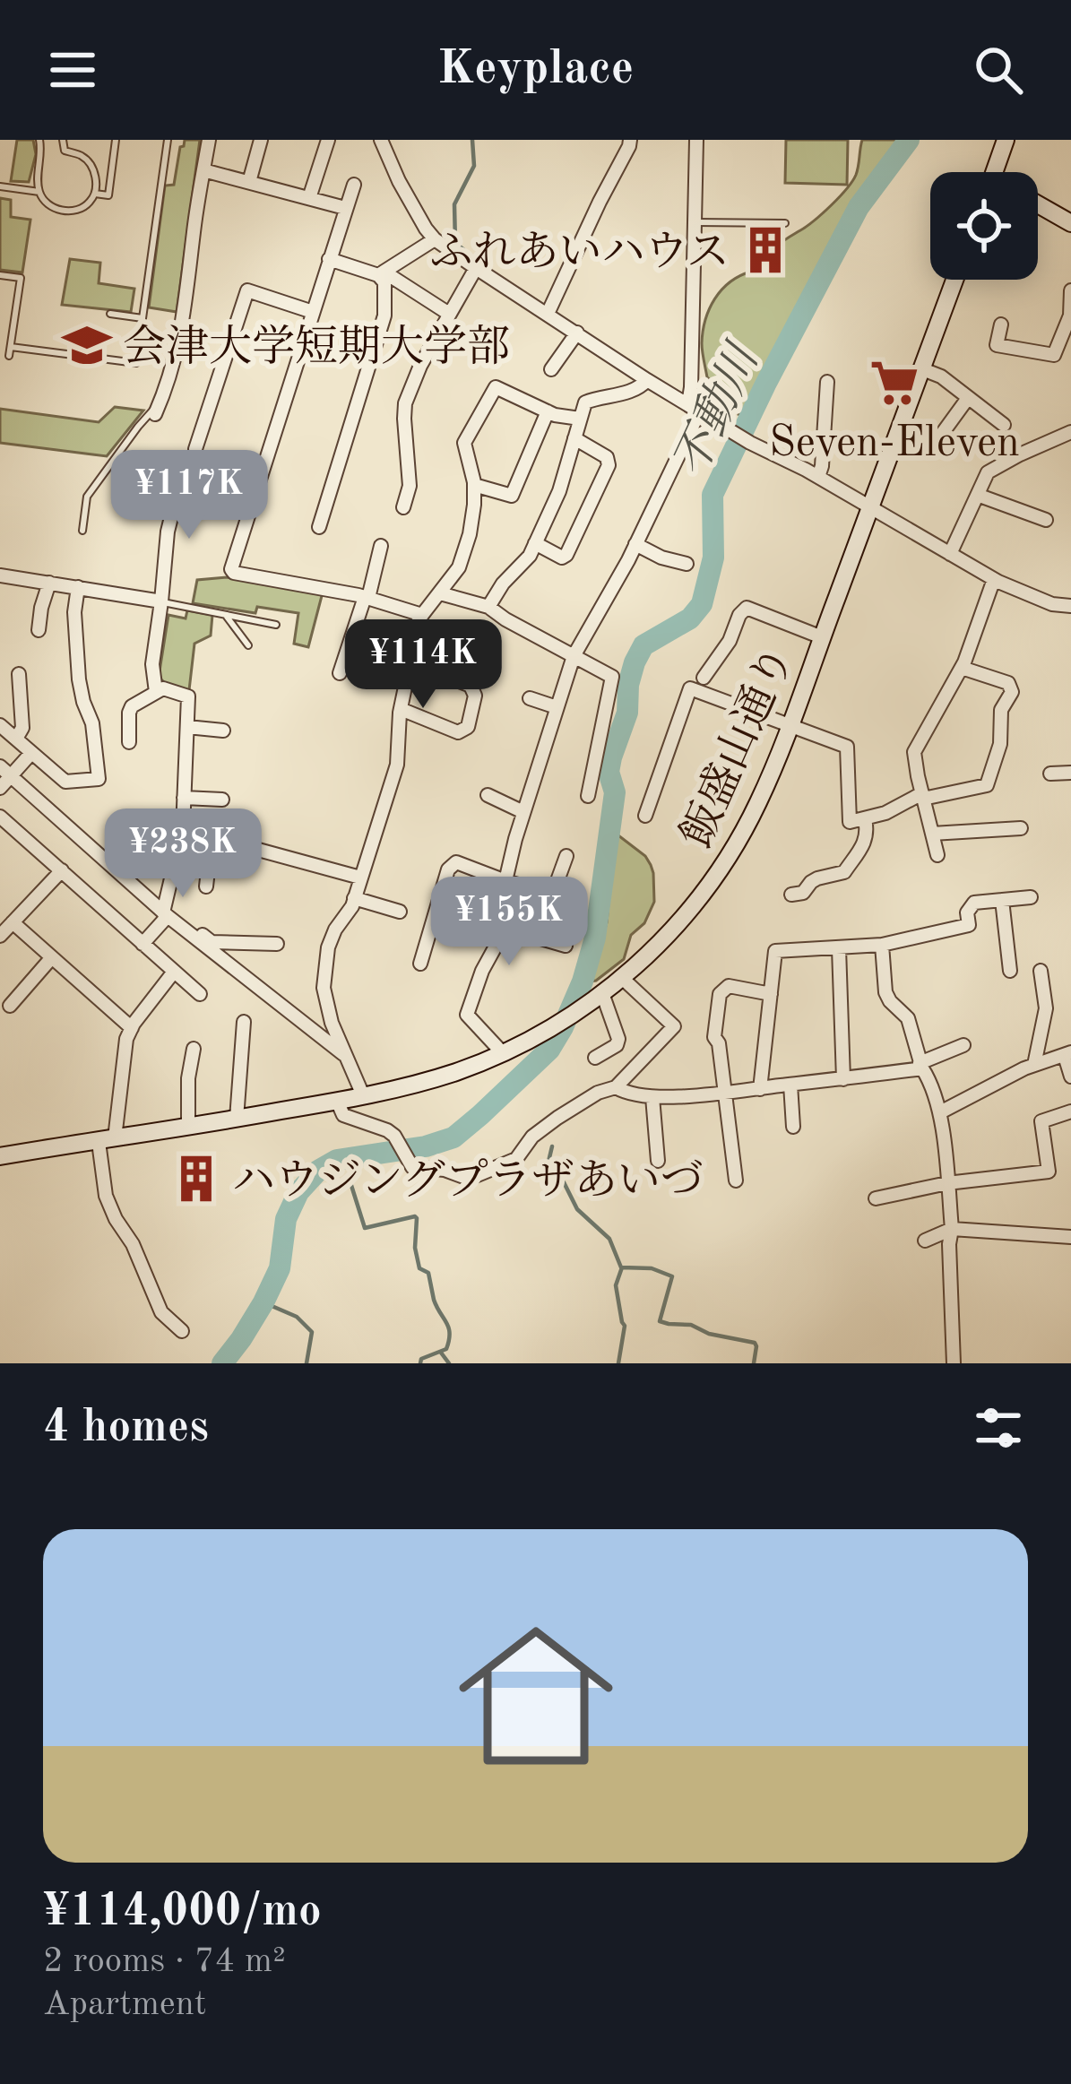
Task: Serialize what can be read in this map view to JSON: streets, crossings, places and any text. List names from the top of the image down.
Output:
{
  "streets": {
    "street": ["飯盛山通り"]
  },
  "water": ["不動川"],
  "places": {
    "building": ["ふれあいハウス", "ハウジングプラザあいづ"],
    "school or university": ["会津大学短期大学部"],
    "supermarket": ["Seven-Eleven"]
  },
  "page": {
    "header": "Keyplace",
    "price": [
      "¥117K",
      "¥114K",
      "¥238K",
      "¥155K"
    ],
    "heading": "4 homes",
    "list": [
      {
        "name": "¥114,000/mo",
        "note": "2 rooms · 74 m² · Apartment"
      }
    ]
  }
}
